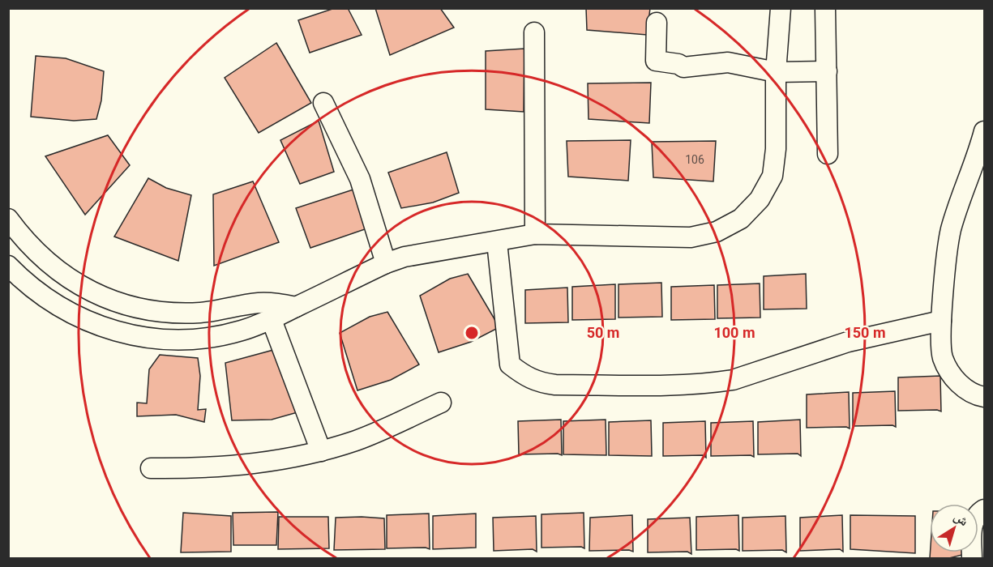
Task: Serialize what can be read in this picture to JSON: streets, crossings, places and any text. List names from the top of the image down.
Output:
{
  "house_numbers": ["106"],
  "north": "top right",
  "rings": ["50 m", "100 m", "150 m"]
}
